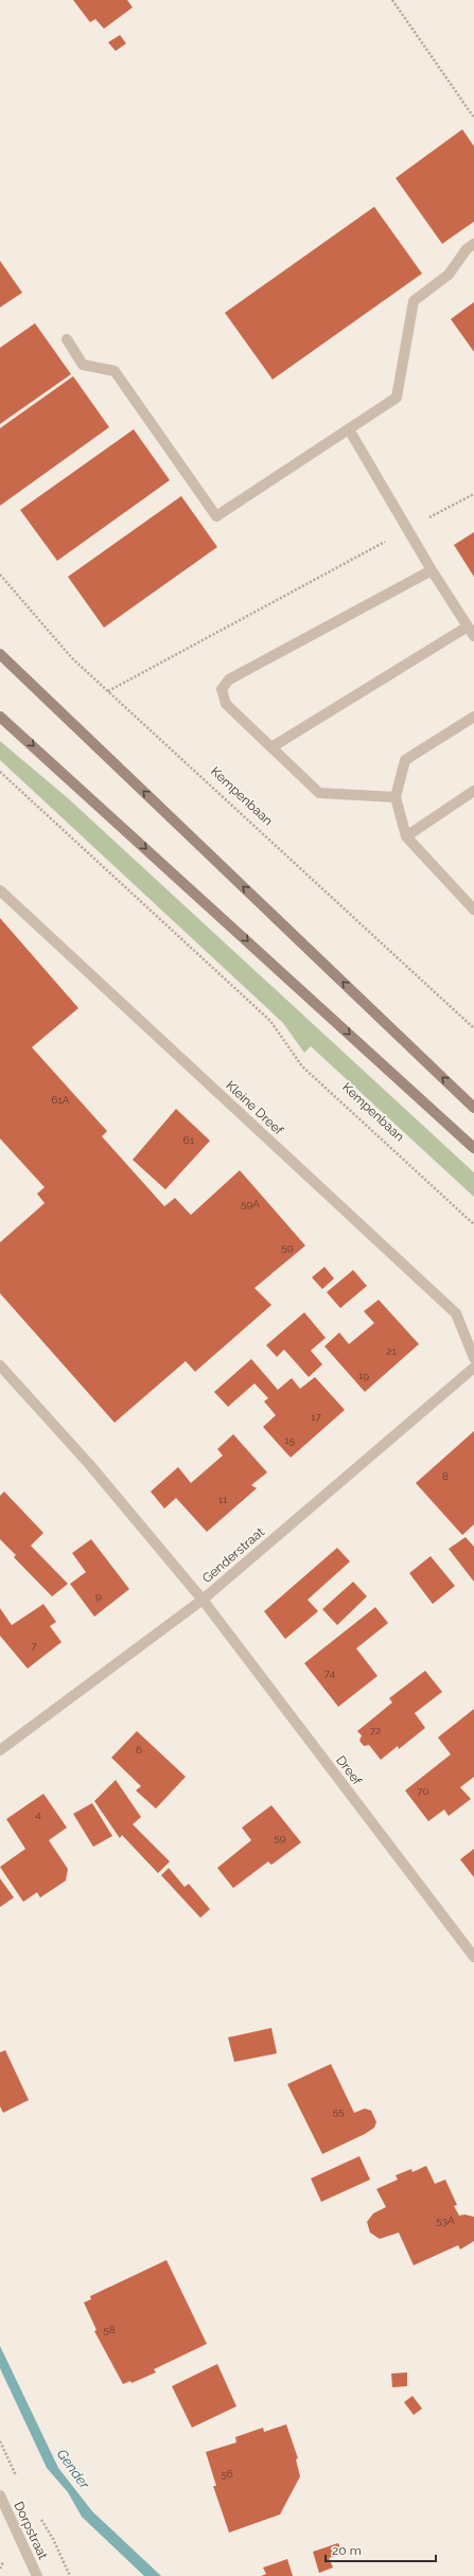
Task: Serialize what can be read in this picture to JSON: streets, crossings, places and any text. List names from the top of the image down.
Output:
{
  "streets": {
    "street": [
      "Kleine Dreef",
      "Genderstraat",
      "Dreef",
      "Dorpstraat"
    ],
    "path": ["Kempenbaan"]
  },
  "crossings": [
    ["Genderstraat", "Dreef"]
  ],
  "water": ["Gender"],
  "house_numbers": [
    "61A",
    "61",
    "59A",
    "59",
    "21",
    "19",
    "17",
    "15",
    "8",
    "11",
    "9",
    "7",
    "74",
    "72",
    "6",
    "70",
    "4",
    "59",
    "55",
    "53A",
    "58",
    "56"
  ],
  "scale_bar": "20 m"
}
